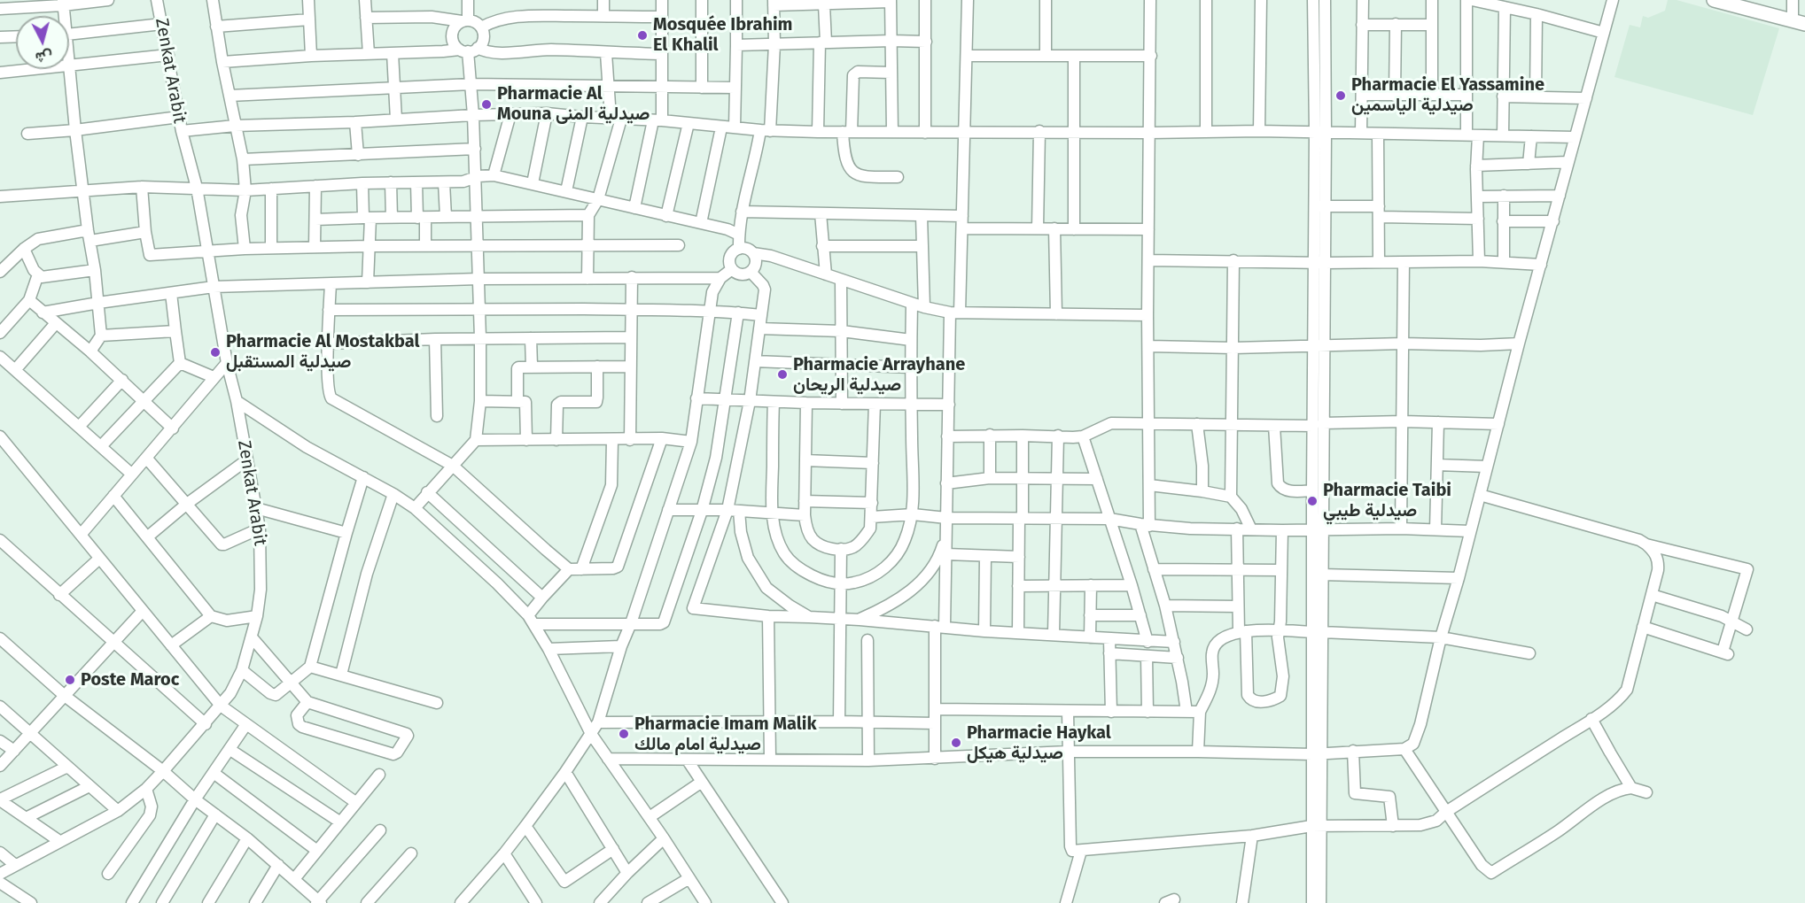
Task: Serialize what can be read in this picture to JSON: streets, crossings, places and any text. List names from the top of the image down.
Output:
{
  "streets": {
    "street": ["Zenkat Arabit"]
  },
  "places": [
    "Mosquée Ibrahim El Khalil",
    "Pharmacie El Yassamine صيدلية الياسمين",
    "Pharmacie Al Mouna صيدلية المنى",
    "Pharmacie Al Mostakbal صيدلية المستقبل",
    "Pharmacie Arrayhane صيدلية الريحان",
    "Pharmacie Taibi صيدلية طيبي",
    "Poste Maroc",
    "Pharmacie Imam Malik صيدلية امام مالك",
    "Pharmacie Haykal صيدلية هيكل"
  ],
  "north": "bottom"
}
